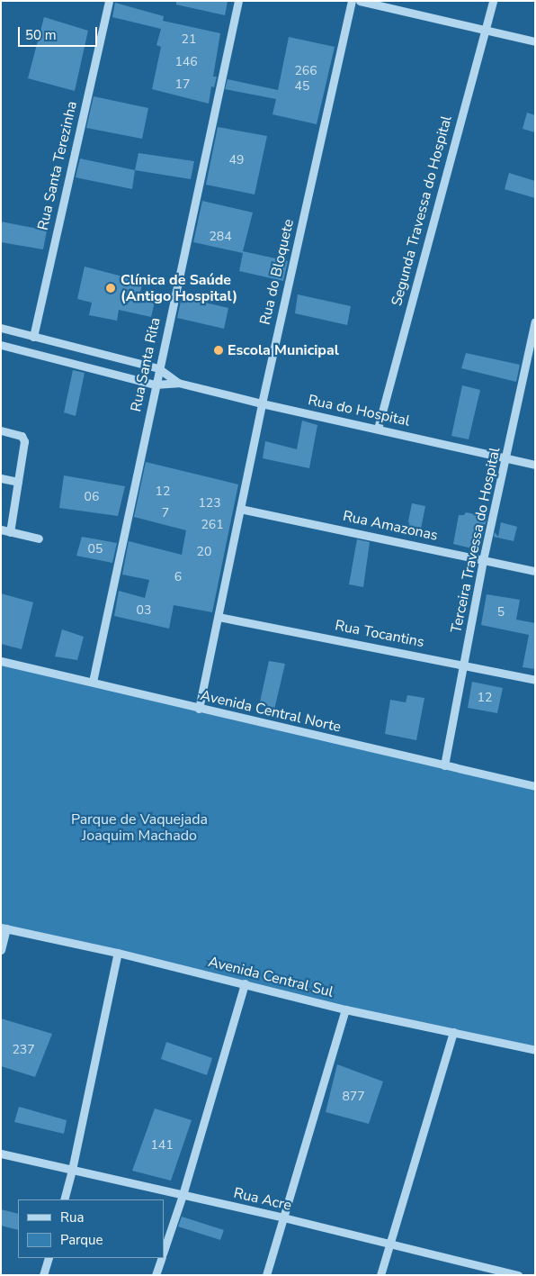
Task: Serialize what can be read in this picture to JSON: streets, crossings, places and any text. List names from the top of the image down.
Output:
{
  "streets": {
    "street": [
      "Rua Santa Terezinha",
      "Segunda Travessa do Hospital",
      "Rua do Bloquete",
      "Rua Santa Rita",
      "Rua do Hospital",
      "Rua Amazonas",
      "Terceira Travessa do Hospital",
      "Rua Tocantins",
      "Avenida Central Norte",
      "Avenida Central Sul",
      "Rua Acre"
    ]
  },
  "crossings": [
    ["Rua Santa Terezinha", "Rua do Hospital"],
    ["Segunda Travessa do Hospital", "Rua do Hospital"],
    ["Rua do Bloquete", "Rua do Hospital"],
    ["Rua do Bloquete", "Rua Amazonas"],
    ["Rua do Bloquete", "Rua Tocantins"],
    ["Rua do Bloquete", "Avenida Central Norte"],
    ["Rua Santa Rita", "Rua do Hospital"],
    ["Rua Santa Rita", "Avenida Central Norte"],
    ["Rua do Hospital", "Terceira Travessa do Hospital"],
    ["Rua Amazonas", "Terceira Travessa do Hospital"],
    ["Terceira Travessa do Hospital", "Rua Tocantins"],
    ["Terceira Travessa do Hospital", "Avenida Central Norte"]
  ],
  "parks": ["Parque de Vaquejada Joaquim Machado"],
  "places": ["Clínica de Saúde (Antigo Hospital)", "Escola Municipal"],
  "house_numbers": [
    "21",
    "146",
    "266",
    "17",
    "45",
    "49",
    "284",
    "12",
    "06",
    "123",
    "7",
    "261",
    "05",
    "20",
    "6",
    "03",
    "5",
    "12",
    "237",
    "877",
    "141"
  ],
  "legend": ["Rua", "Parque"],
  "scale_bar": "50 m"
}
